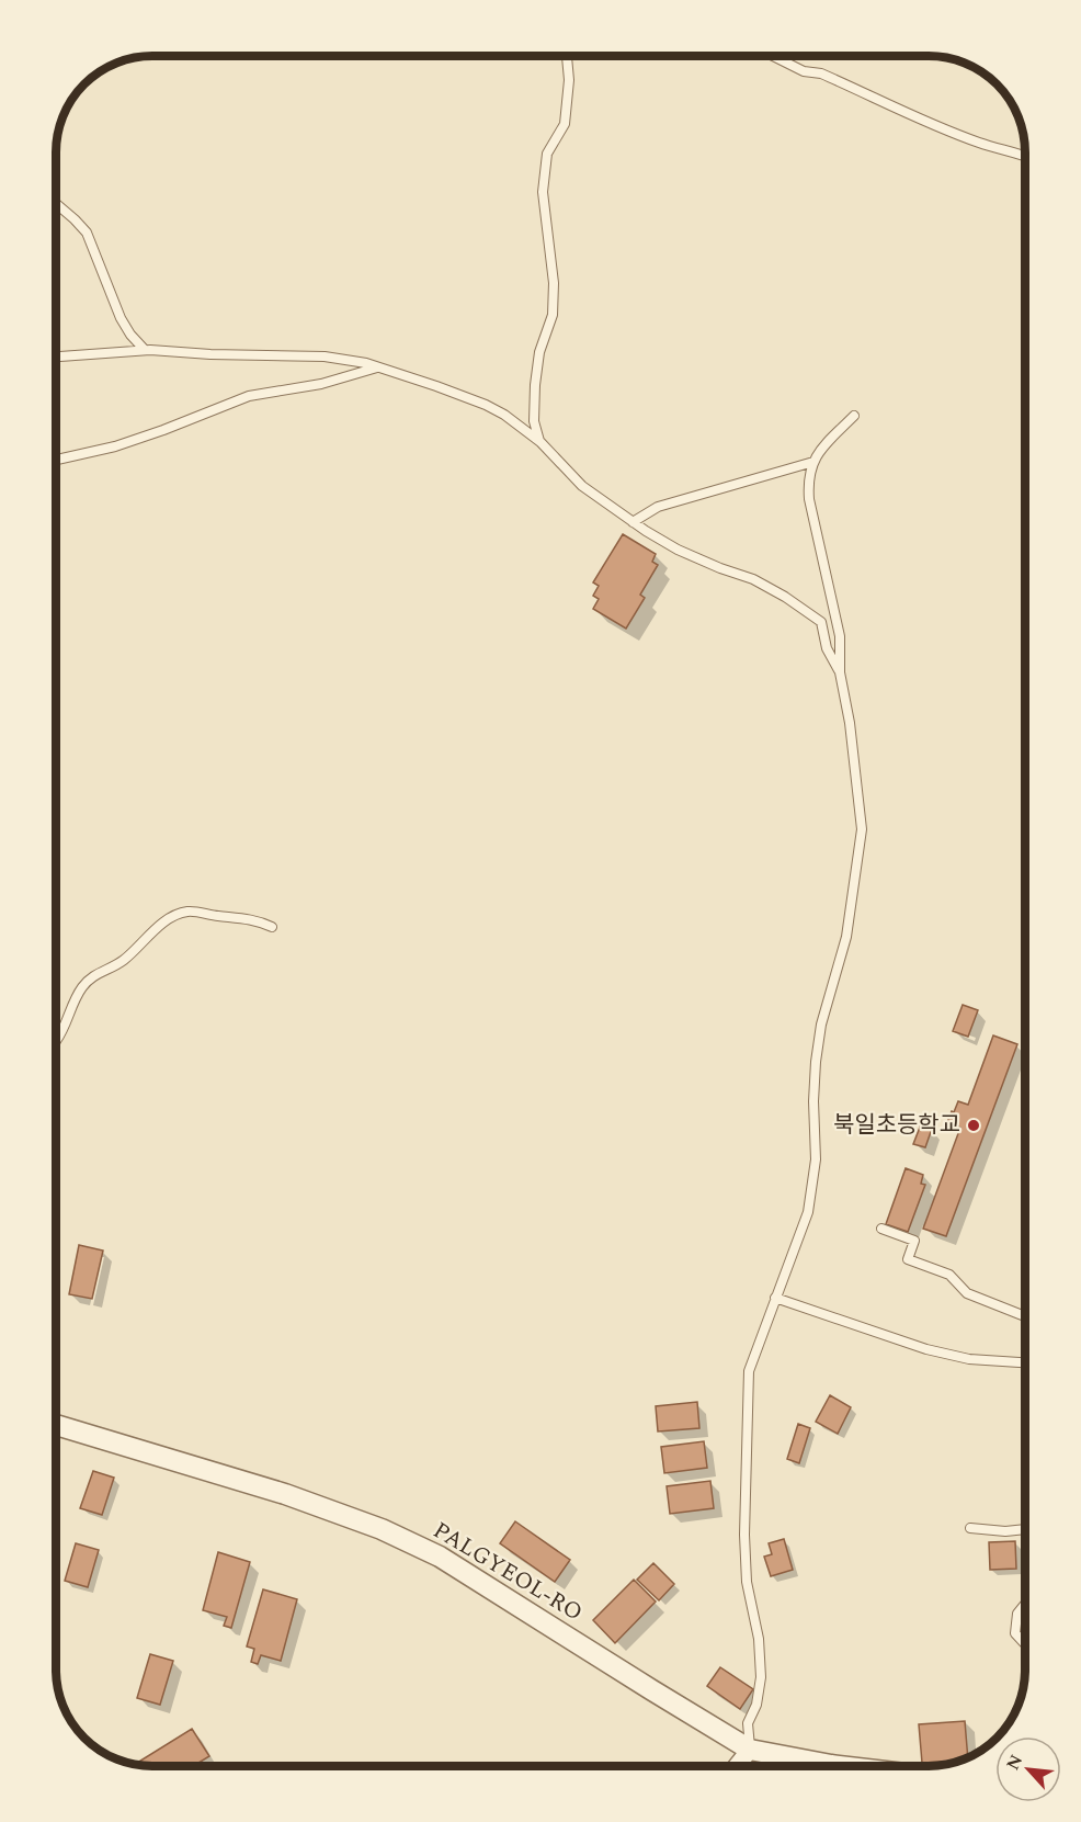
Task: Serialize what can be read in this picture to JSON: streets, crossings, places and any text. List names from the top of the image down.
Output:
{
  "streets": {
    "street": ["PALGYEOL-RO"]
  },
  "places": ["북일초등학교"],
  "north": "top left"
}
